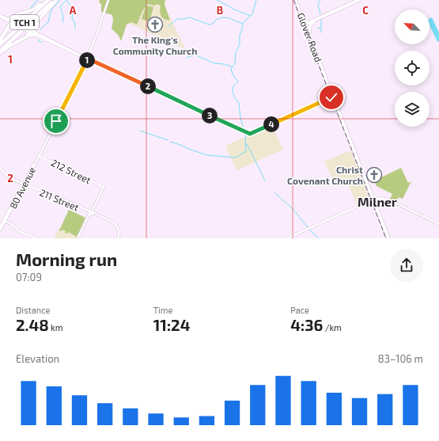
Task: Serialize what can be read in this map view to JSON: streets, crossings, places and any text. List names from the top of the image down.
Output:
{
  "streets": {
    "highway": ["TCH 1", "Glover Road"],
    "main road": ["212 Street", "80 Avenue", "211 Street"]
  },
  "crossings": [
    ["212 Street", "80 Avenue"],
    ["212 Street", "211 Street"],
    ["80 Avenue", "211 Street"]
  ],
  "districts": ["Milner"],
  "places": {
    "church": ["The King's Community Church", "Christ Covenant Church"]
  },
  "north": "top left",
  "page": {
    "pins": [
      "1",
      "2",
      "3",
      "4"
    ],
    "heading": ["Morning run", "07:09"],
    "stats": [
      ["Distance", "2.48 km"],
      ["Time", "11:24"],
      ["Pace", "4:36 /km"]
    ],
    "chart": ["Elevation", "83–106 m"]
  },
  "grid": {
    "columns": ["A", "B", "C"],
    "rows": ["1", "2"]
  }
}
